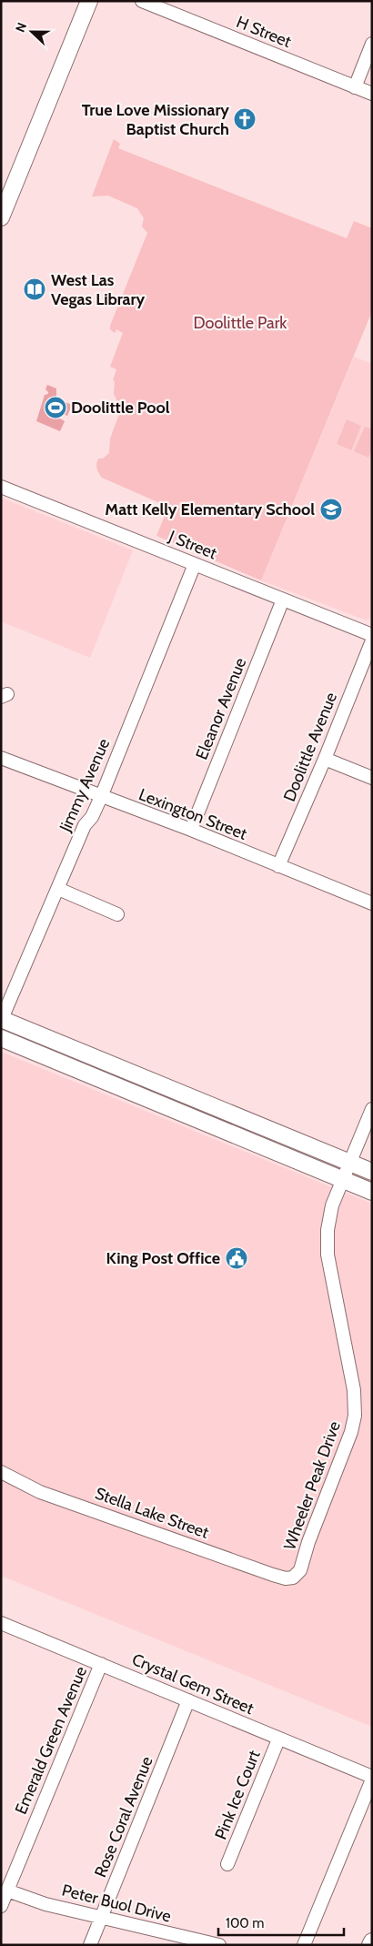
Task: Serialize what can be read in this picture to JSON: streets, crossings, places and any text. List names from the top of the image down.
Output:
{
  "streets": {
    "street": [
      "H Street",
      "J Street",
      "Eleanor Avenue",
      "Doolittle Avenue",
      "Jimmy Avenue",
      "Lexington Street",
      "Wheeler Peak Drive",
      "Stella Lake Street",
      "Crystal Gem Street",
      "Emerald Green Avenue",
      "Pink Ice Court",
      "Rose Coral Avenue",
      "Peter Buol Drive"
    ]
  },
  "crossings": [
    ["J Street", "Eleanor Avenue"],
    ["J Street", "Jimmy Avenue"],
    ["Eleanor Avenue", "Lexington Street"],
    ["Doolittle Avenue", "Lexington Street"],
    ["Jimmy Avenue", "Lexington Street"],
    ["Wheeler Peak Drive", "Stella Lake Street"],
    ["Crystal Gem Street", "Emerald Green Avenue"],
    ["Crystal Gem Street", "Pink Ice Court"],
    ["Crystal Gem Street", "Rose Coral Avenue"],
    ["Emerald Green Avenue", "Peter Buol Drive"],
    ["Rose Coral Avenue", "Peter Buol Drive"]
  ],
  "parks": ["Doolittle Park"],
  "places": {
    "church": ["True Love Missionary Baptist Church"],
    "library": ["West Las Vegas Library"],
    "sports": ["Doolittle Pool"],
    "school or university": ["Matt Kelly Elementary School"],
    "public building": ["King Post Office"]
  },
  "scale_bar": "100 m",
  "north": "left"
}
